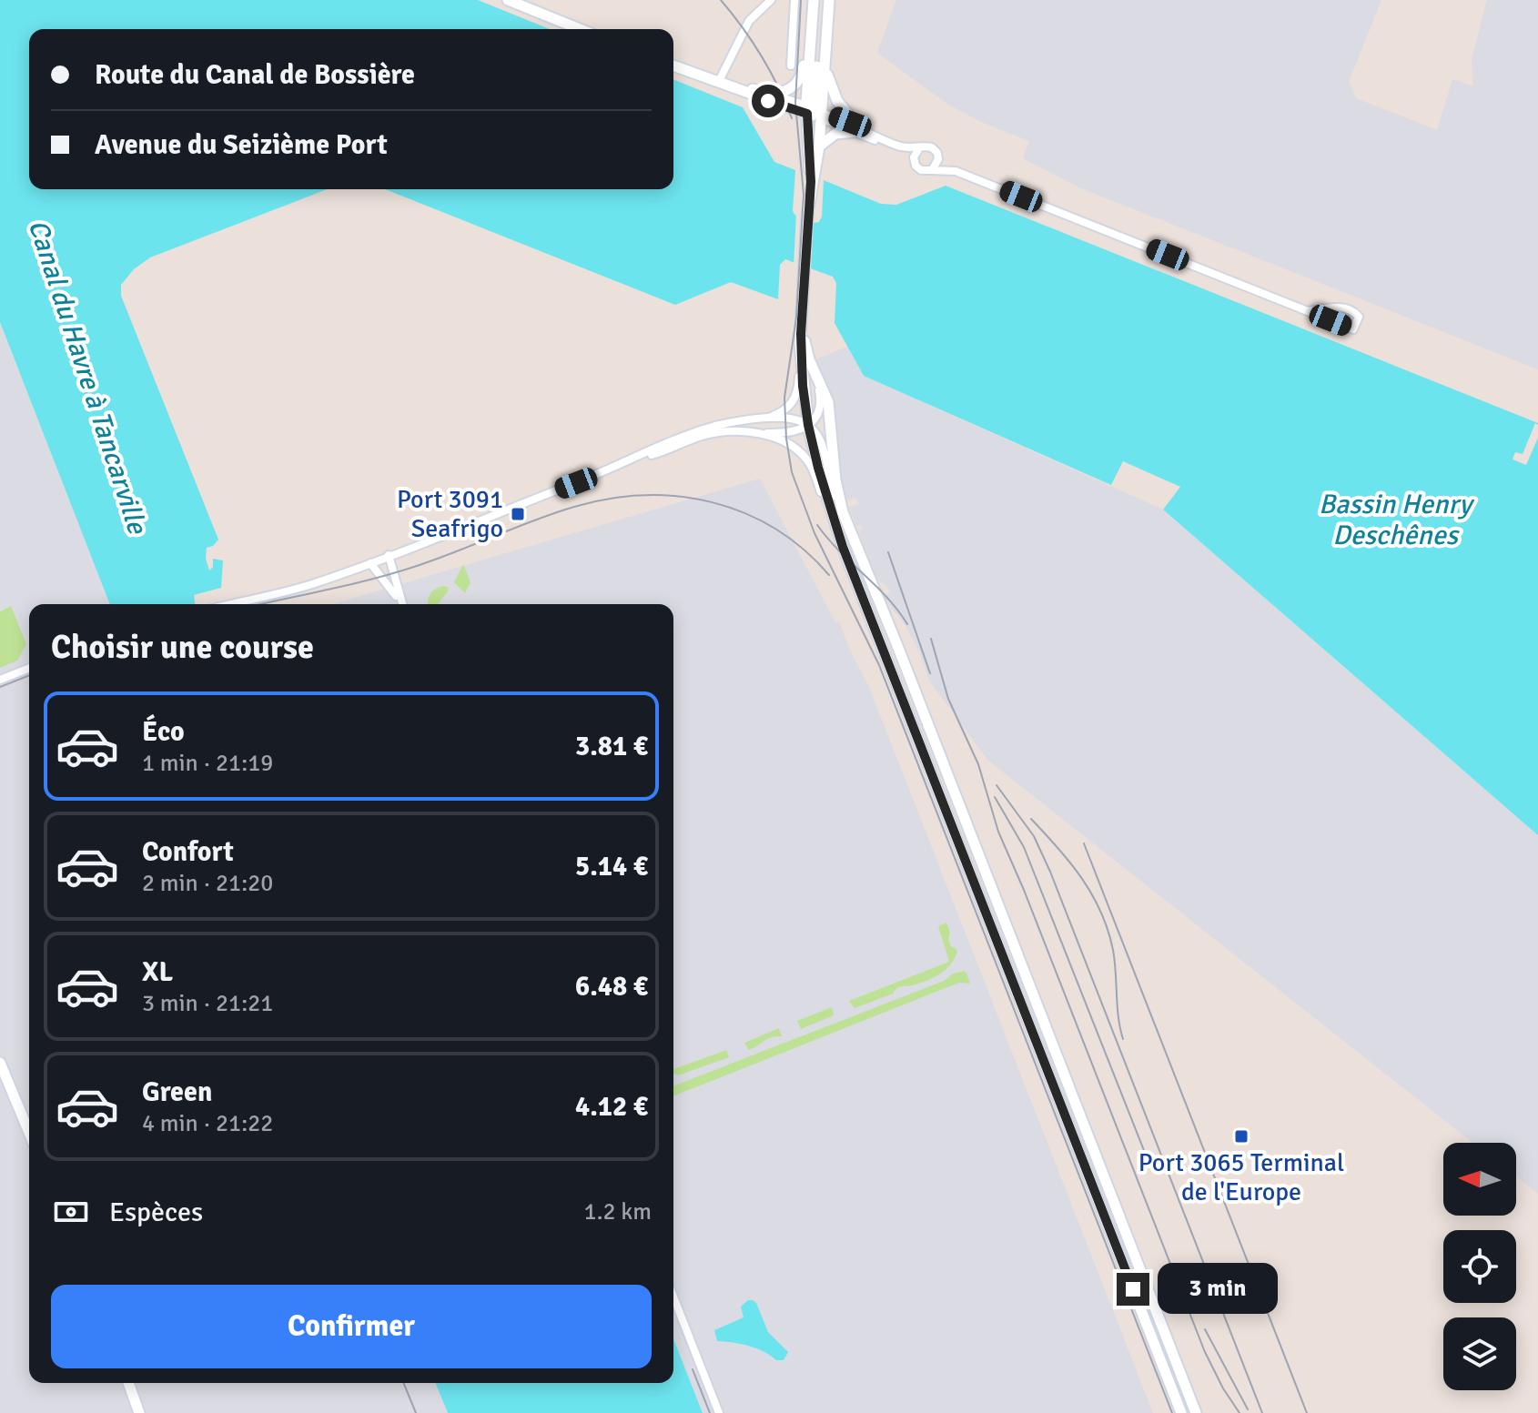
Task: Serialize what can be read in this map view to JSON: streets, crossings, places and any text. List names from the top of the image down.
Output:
{
  "water": ["Canal du Havre à Tancarville", "Bassin Henry Deschênes"],
  "places": {
    "transit": ["Port 3091 Seafrigo", "Port 3065 Terminal de l'Europe"]
  },
  "north": "left",
  "page": {
    "banner": ["Route du Canal de Bossière", "Avenue du Seizième Port"],
    "heading": "Choisir une course",
    "list": [
      {
        "name": "Éco",
        "note": "1 min · 21:19",
        "value": "3.81 €"
      },
      {
        "name": "Confort",
        "note": "2 min · 21:20",
        "value": "5.14 €"
      },
      {
        "name": "XL",
        "note": "3 min · 21:21",
        "value": "6.48 €"
      },
      {
        "name": "Green",
        "note": "4 min · 21:22",
        "value": "4.12 €"
      }
    ],
    "pay": ["Espèces", "1.2 km"],
    "bubble": "3 min",
    "buttons": "Confirmer"
  }
}
